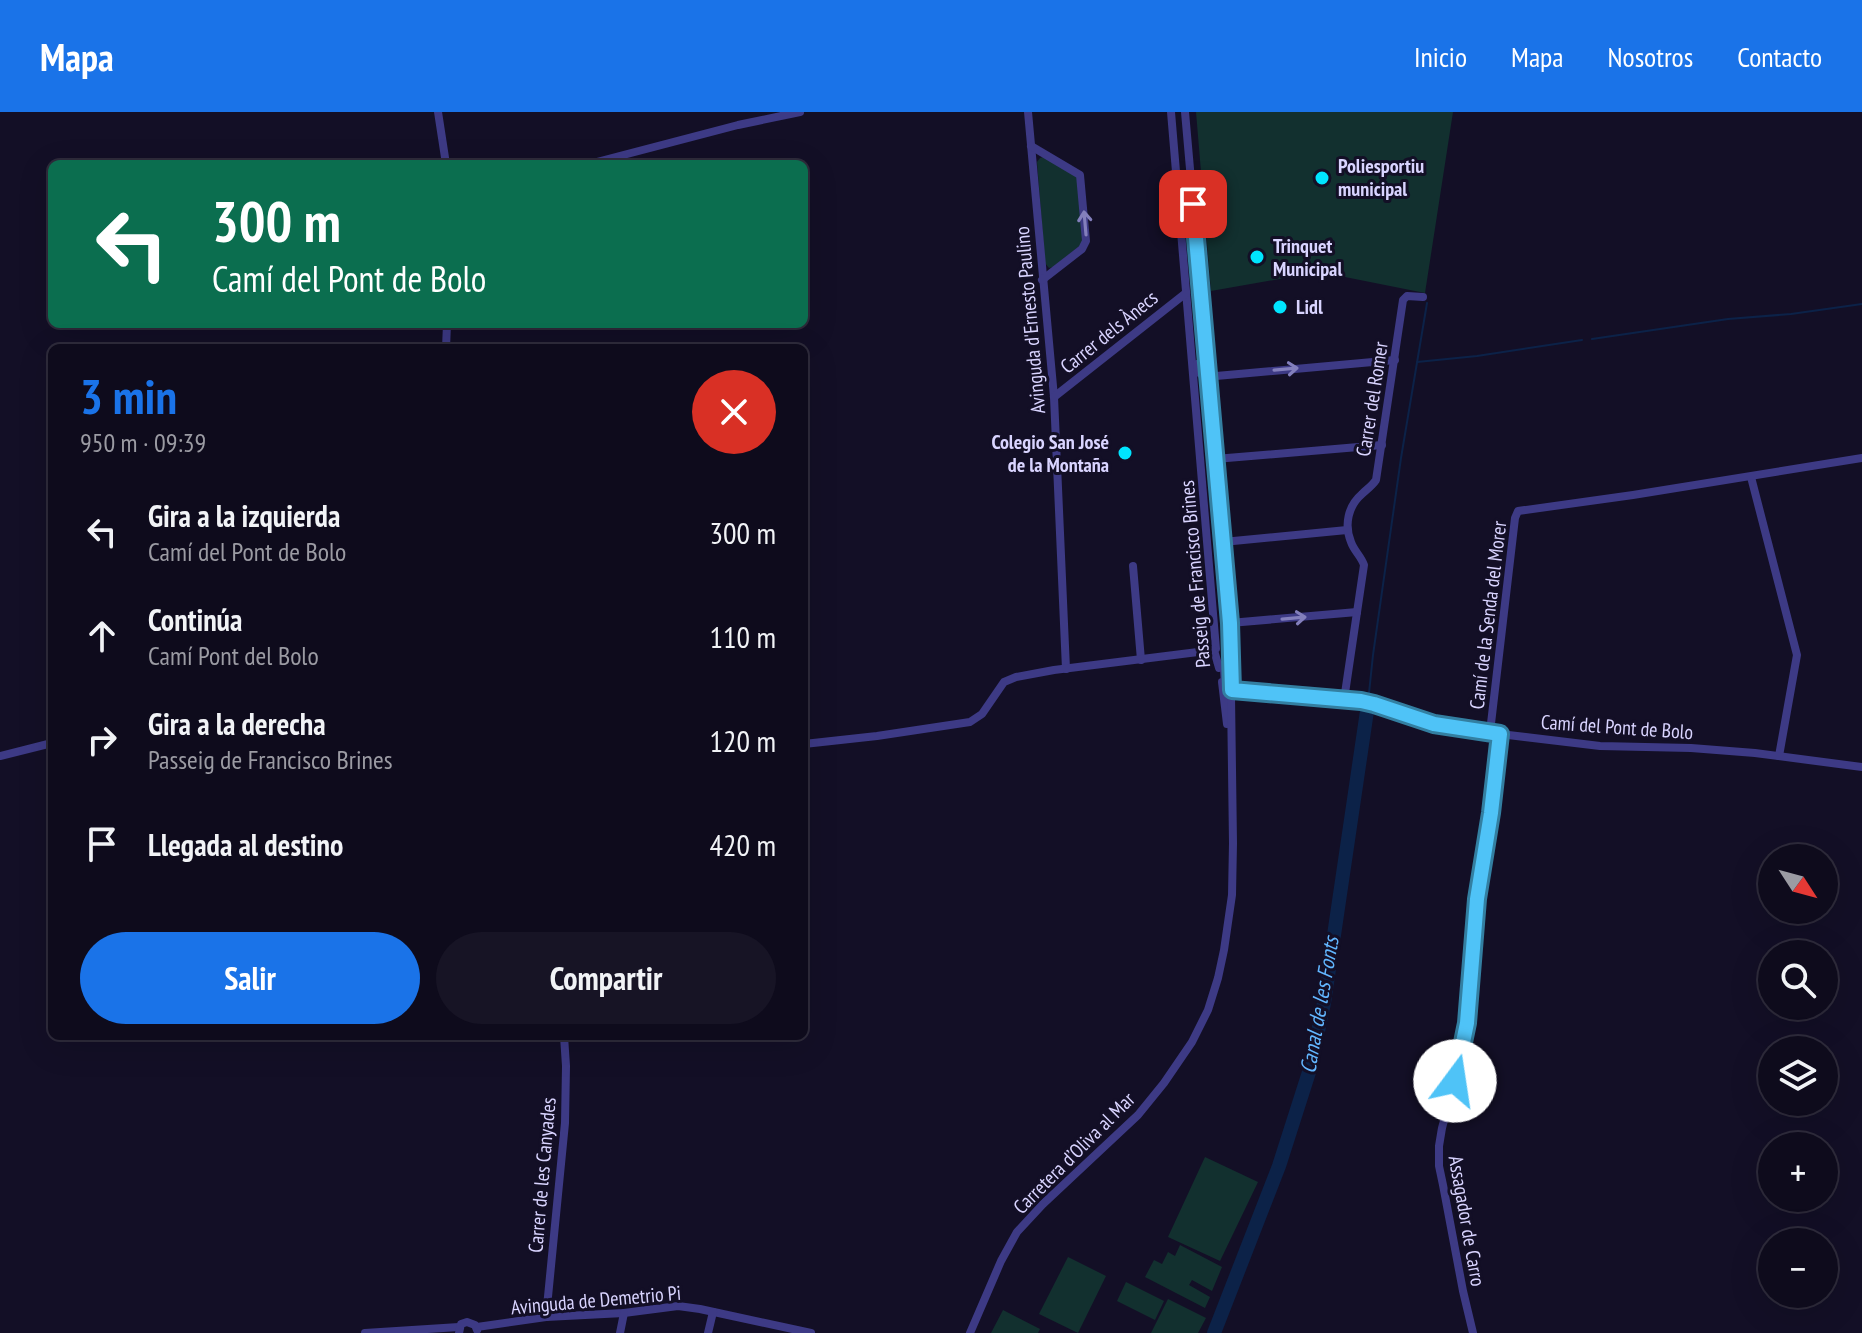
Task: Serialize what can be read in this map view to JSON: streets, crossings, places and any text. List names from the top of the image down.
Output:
{
  "streets": {
    "street": [
      "Avinguda d'Ernesto Paulino",
      "Carrer dels Ànecs",
      "Carrer del Romer",
      "Passeig de Francisco Brines",
      "Camí de la Senda del Morer",
      "Camí del Pont de Bolo",
      "Carretera d’Oliva al Mar",
      "Carrer de les Canyades",
      "Assagador de Carro",
      "Avinguda de Demetrio Pi"
    ]
  },
  "crossings": [
    ["Avinguda d'Ernesto Paulino", "Carrer dels Ànecs"],
    ["Carrer dels Ànecs", "Passeig de Francisco Brines"],
    ["Passeig de Francisco Brines", "Camí del Pont de Bolo"],
    ["Passeig de Francisco Brines", "Carretera d’Oliva al Mar"],
    ["Camí de la Senda del Morer", "Camí del Pont de Bolo"],
    ["Camí de la Senda del Morer", "Assagador de Carro"],
    ["Camí del Pont de Bolo", "Assagador de Carro"],
    ["Carrer de les Canyades", "Avinguda de Demetrio Pi"]
  ],
  "water": ["Canal de les Fonts"],
  "places": [
    "Poliesportiu municipal",
    "Trinquet Municipal",
    "Lidl",
    "Colegio San José de la Montaña"
  ],
  "north": "bottom right",
  "page": {
    "header": "Mapa",
    "nav": [
      "Inicio",
      "Mapa",
      "Nosotros",
      "Contacto"
    ],
    "turn": ["300 m", "Camí del Pont de Bolo"],
    "heading": ["3 min", "950 m · 09:39"],
    "list": [
      {
        "name": "Gira a la izquierda",
        "note": "Camí del Pont de Bolo",
        "value": "300 m"
      },
      {
        "name": "Continúa",
        "note": "Camí Pont del Bolo",
        "value": "110 m"
      },
      {
        "name": "Gira a la derecha",
        "note": "Passeig de Francisco Brines",
        "value": "120 m"
      },
      {
        "name": "Llegada al destino",
        "value": "420 m"
      }
    ],
    "map_buttons": ["+", "−"],
    "buttons": ["Salir", "Compartir"]
  }
}
